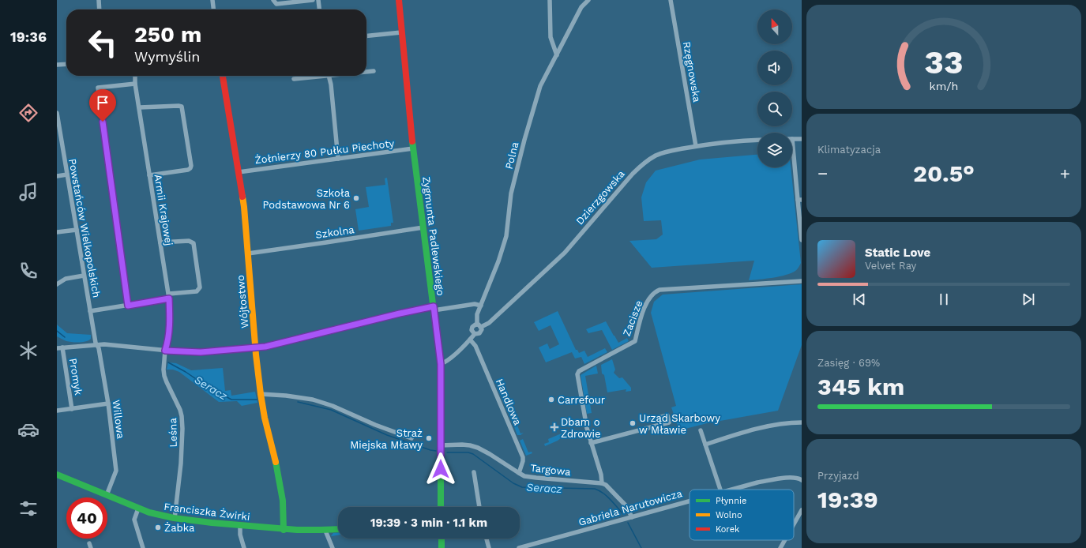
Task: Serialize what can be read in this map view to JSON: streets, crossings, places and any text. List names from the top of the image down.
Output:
{
  "streets": {
    "street": [
      "Rzęgnowska",
      "Żołnierzy 80 Pułku Piechoty",
      "Polna",
      "Dzierzgowska",
      "Armii Krajowej",
      "Powstańców Wielkopolskich",
      "Szkolna",
      "Zygmunta Padlewskiego",
      "Wójtostwo",
      "Zacisze",
      "Promyk",
      "Handlowa",
      "Willowa",
      "Leśna",
      "Targowa",
      "Gabriela Narutowicza",
      "Franciszka Żwirki"
    ]
  },
  "crossings": [
    ["Rzęgnowska", "Dzierzgowska"],
    ["Żołnierzy 80 Pułku Piechoty", "Zygmunta Padlewskiego"],
    ["Żołnierzy 80 Pułku Piechoty", "Wójtostwo"],
    ["Polna", "Dzierzgowska"],
    ["Dzierzgowska", "Zygmunta Padlewskiego"],
    ["Dzierzgowska", "Handlowa"],
    ["Armii Krajowej", "Leśna"],
    ["Powstańców Wielkopolskich", "Willowa"],
    ["Szkolna", "Zygmunta Padlewskiego"],
    ["Szkolna", "Wójtostwo"],
    ["Zygmunta Padlewskiego", "Targowa"],
    ["Wójtostwo", "Franciszka Żwirki"],
    ["Zacisze", "Targowa"],
    ["Handlowa", "Targowa"],
    ["Willowa", "Franciszka Żwirki"],
    ["Leśna", "Franciszka Żwirki"]
  ],
  "water": ["Seracz"],
  "places": {
    "other": [
      "Szkoła Podstawowa Nr 6",
      "Carrefour",
      "Urząd Skarbowy w Mławie",
      "Straż Miejska Mławy",
      "Żabka"
    ],
    "health": ["Dbam o Zdrowie"]
  },
  "legend": ["Płynnie", "Wolno", "Korek"],
  "north": "top",
  "page": {
    "tabs": "19:36",
    "turn": ["250 m", "Wymyślin"],
    "tile": [
      "Klimatyzacja",
      ["Zasięg · 69%", "345 km"],
      ["Przyjazd", "19:39"]
    ],
    "heat": ["−", "20.5°", "+"],
    "song": ["Static Love", "Velvet Ray"],
    "limit": "40",
    "trip": "19:39 · 3 min · 1.1 km",
    "gauge": ["33", "km/h"]
  }
}
